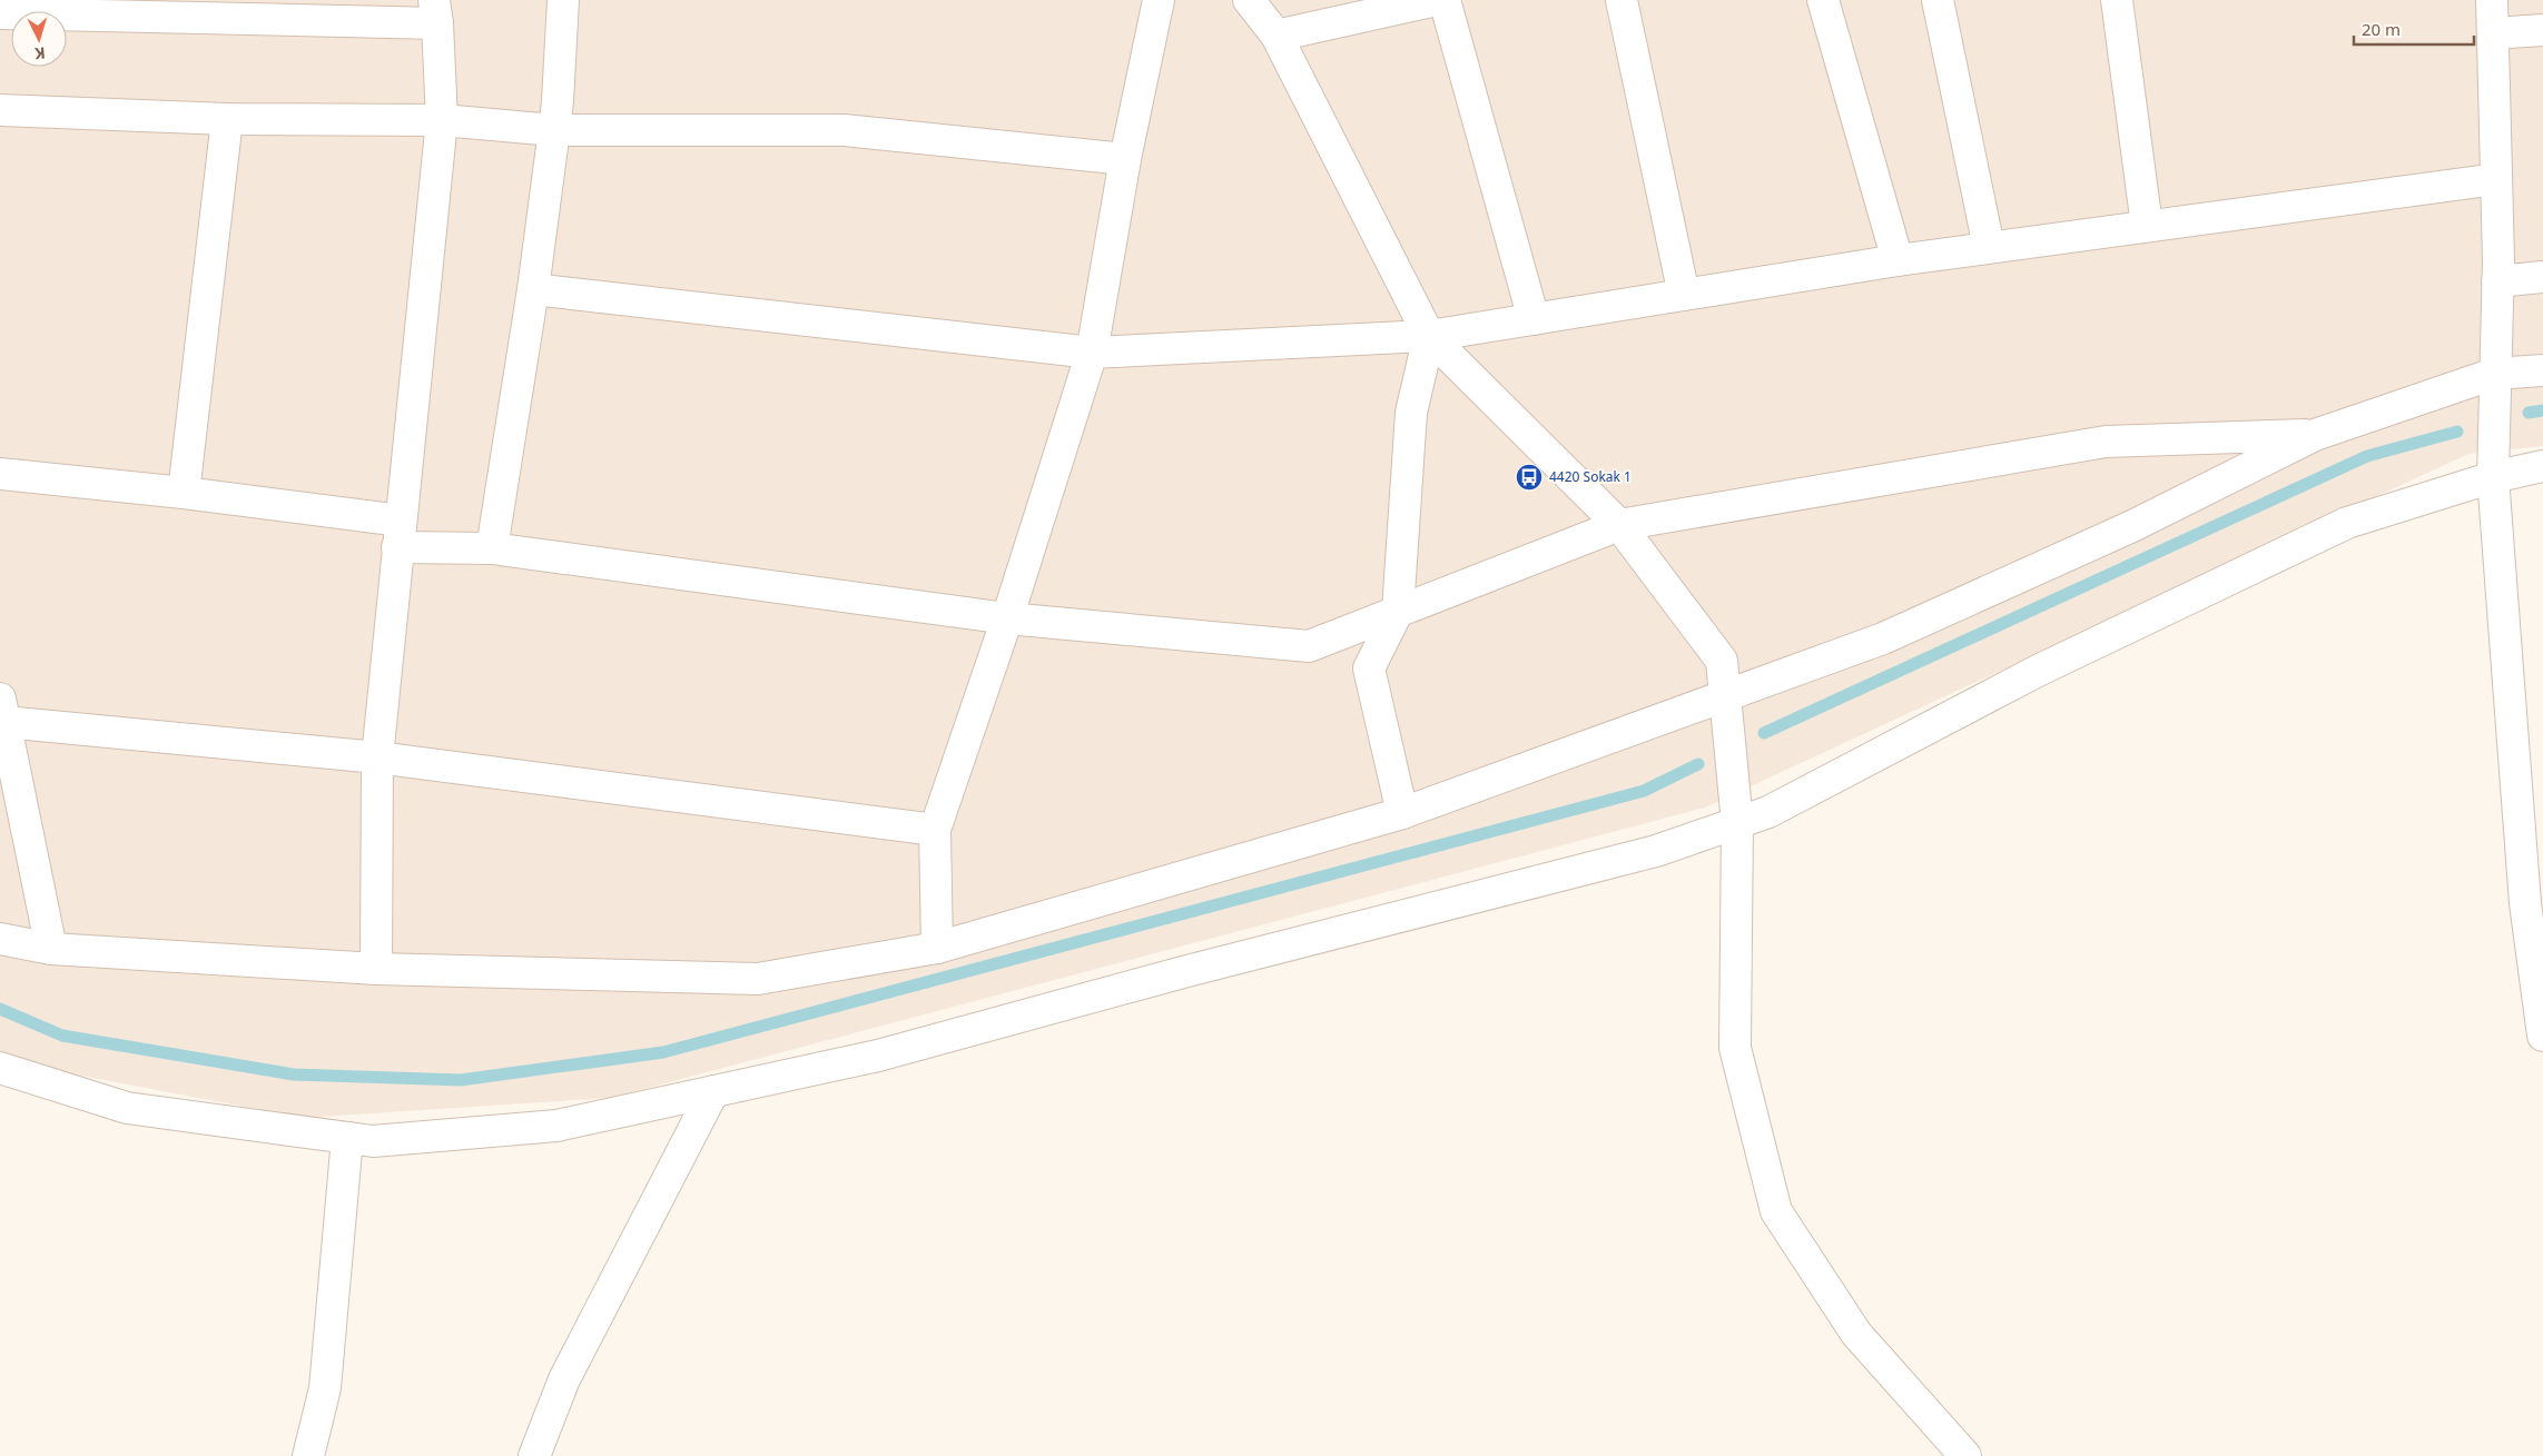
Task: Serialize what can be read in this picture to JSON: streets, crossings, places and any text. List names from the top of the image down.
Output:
{
  "places": {
    "bus stop": ["4420 Sokak 1"]
  },
  "scale_bar": "20 m",
  "north": "bottom"
}
